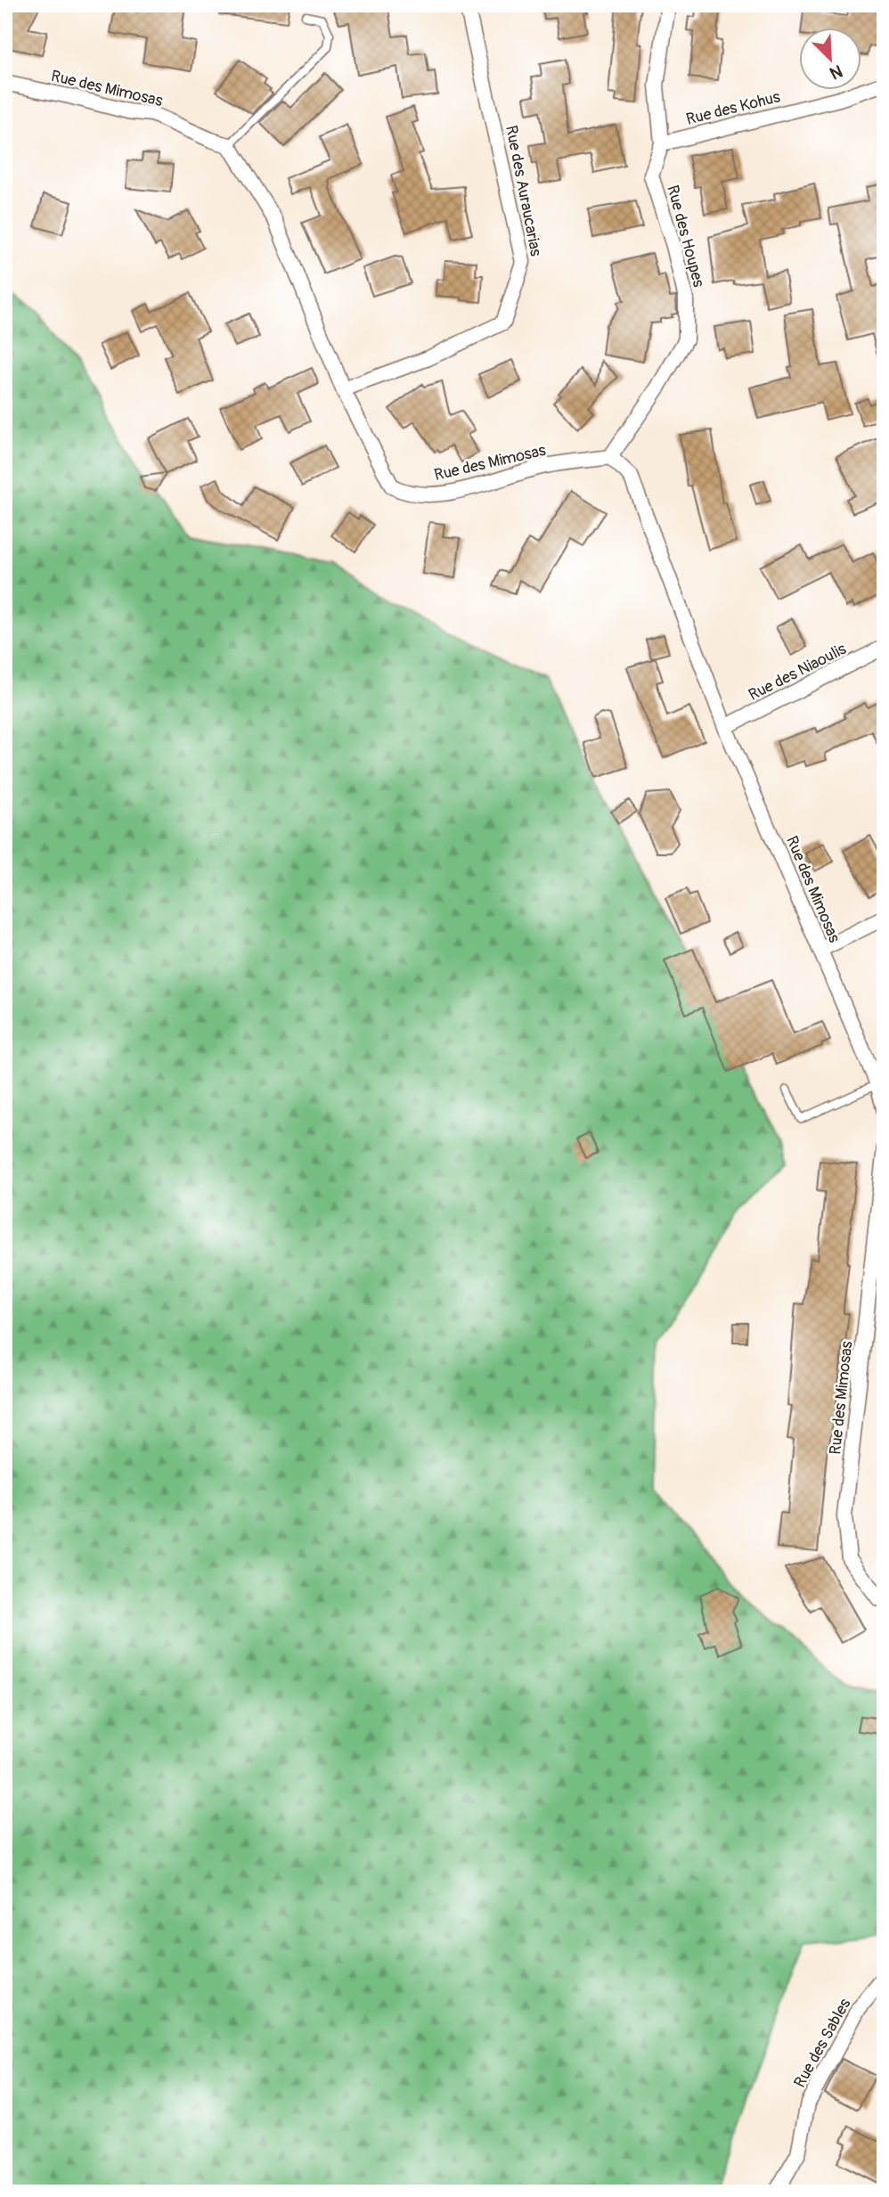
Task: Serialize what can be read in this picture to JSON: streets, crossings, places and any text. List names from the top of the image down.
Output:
{
  "streets": {
    "street": [
      "Rue des Mimosas",
      "Rue des Kohus",
      "Rue des Auraucarias",
      "Rue des Houpes",
      "Rue des Niaoulis",
      "Rue des Sables"
    ]
  },
  "crossings": [
    ["Rue des Mimosas", "Rue des Auraucarias"],
    ["Rue des Mimosas", "Rue des Houpes"],
    ["Rue des Mimosas", "Rue des Niaoulis"],
    ["Rue des Kohus", "Rue des Houpes"]
  ],
  "north": "bottom right"
}
